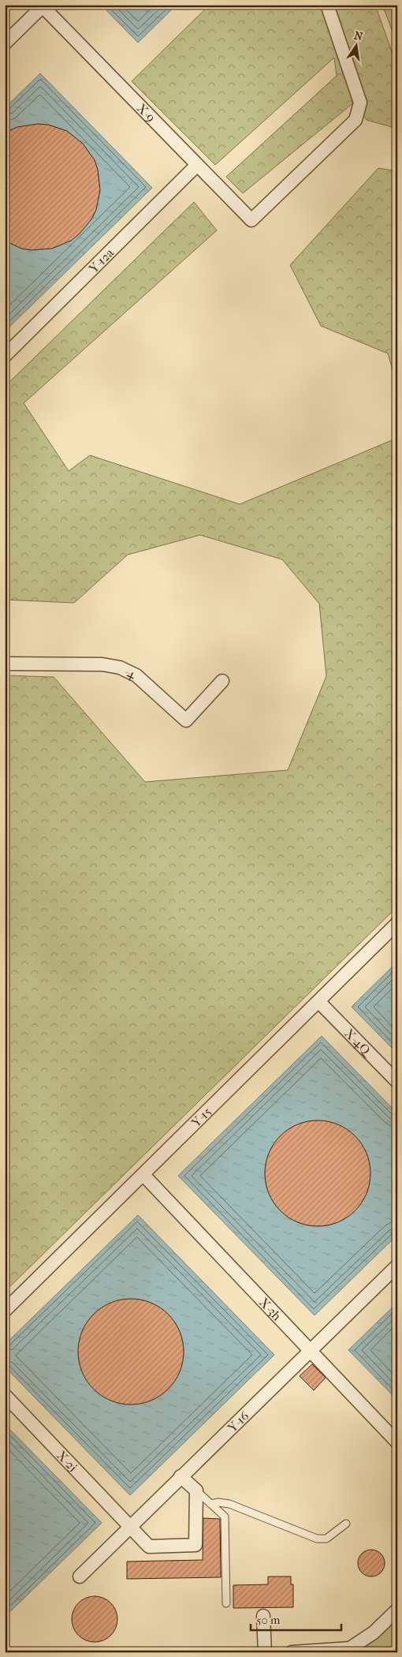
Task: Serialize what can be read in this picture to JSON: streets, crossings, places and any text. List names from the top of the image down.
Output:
{
  "streets": {
    "street": [
      "X-9",
      "Y-12a",
      "-4",
      "X-4Q",
      "Y-15",
      "X-3h",
      "Y-16",
      "X-2j"
    ]
  },
  "crossings": [
    ["X-9", "Y-12a"],
    ["X-4Q", "Y-15"],
    ["Y-15", "X-3h"],
    ["X-3h", "Y-16"],
    ["Y-16", "X-2j"]
  ],
  "scale_bar": "50 m",
  "north": "top"
}
